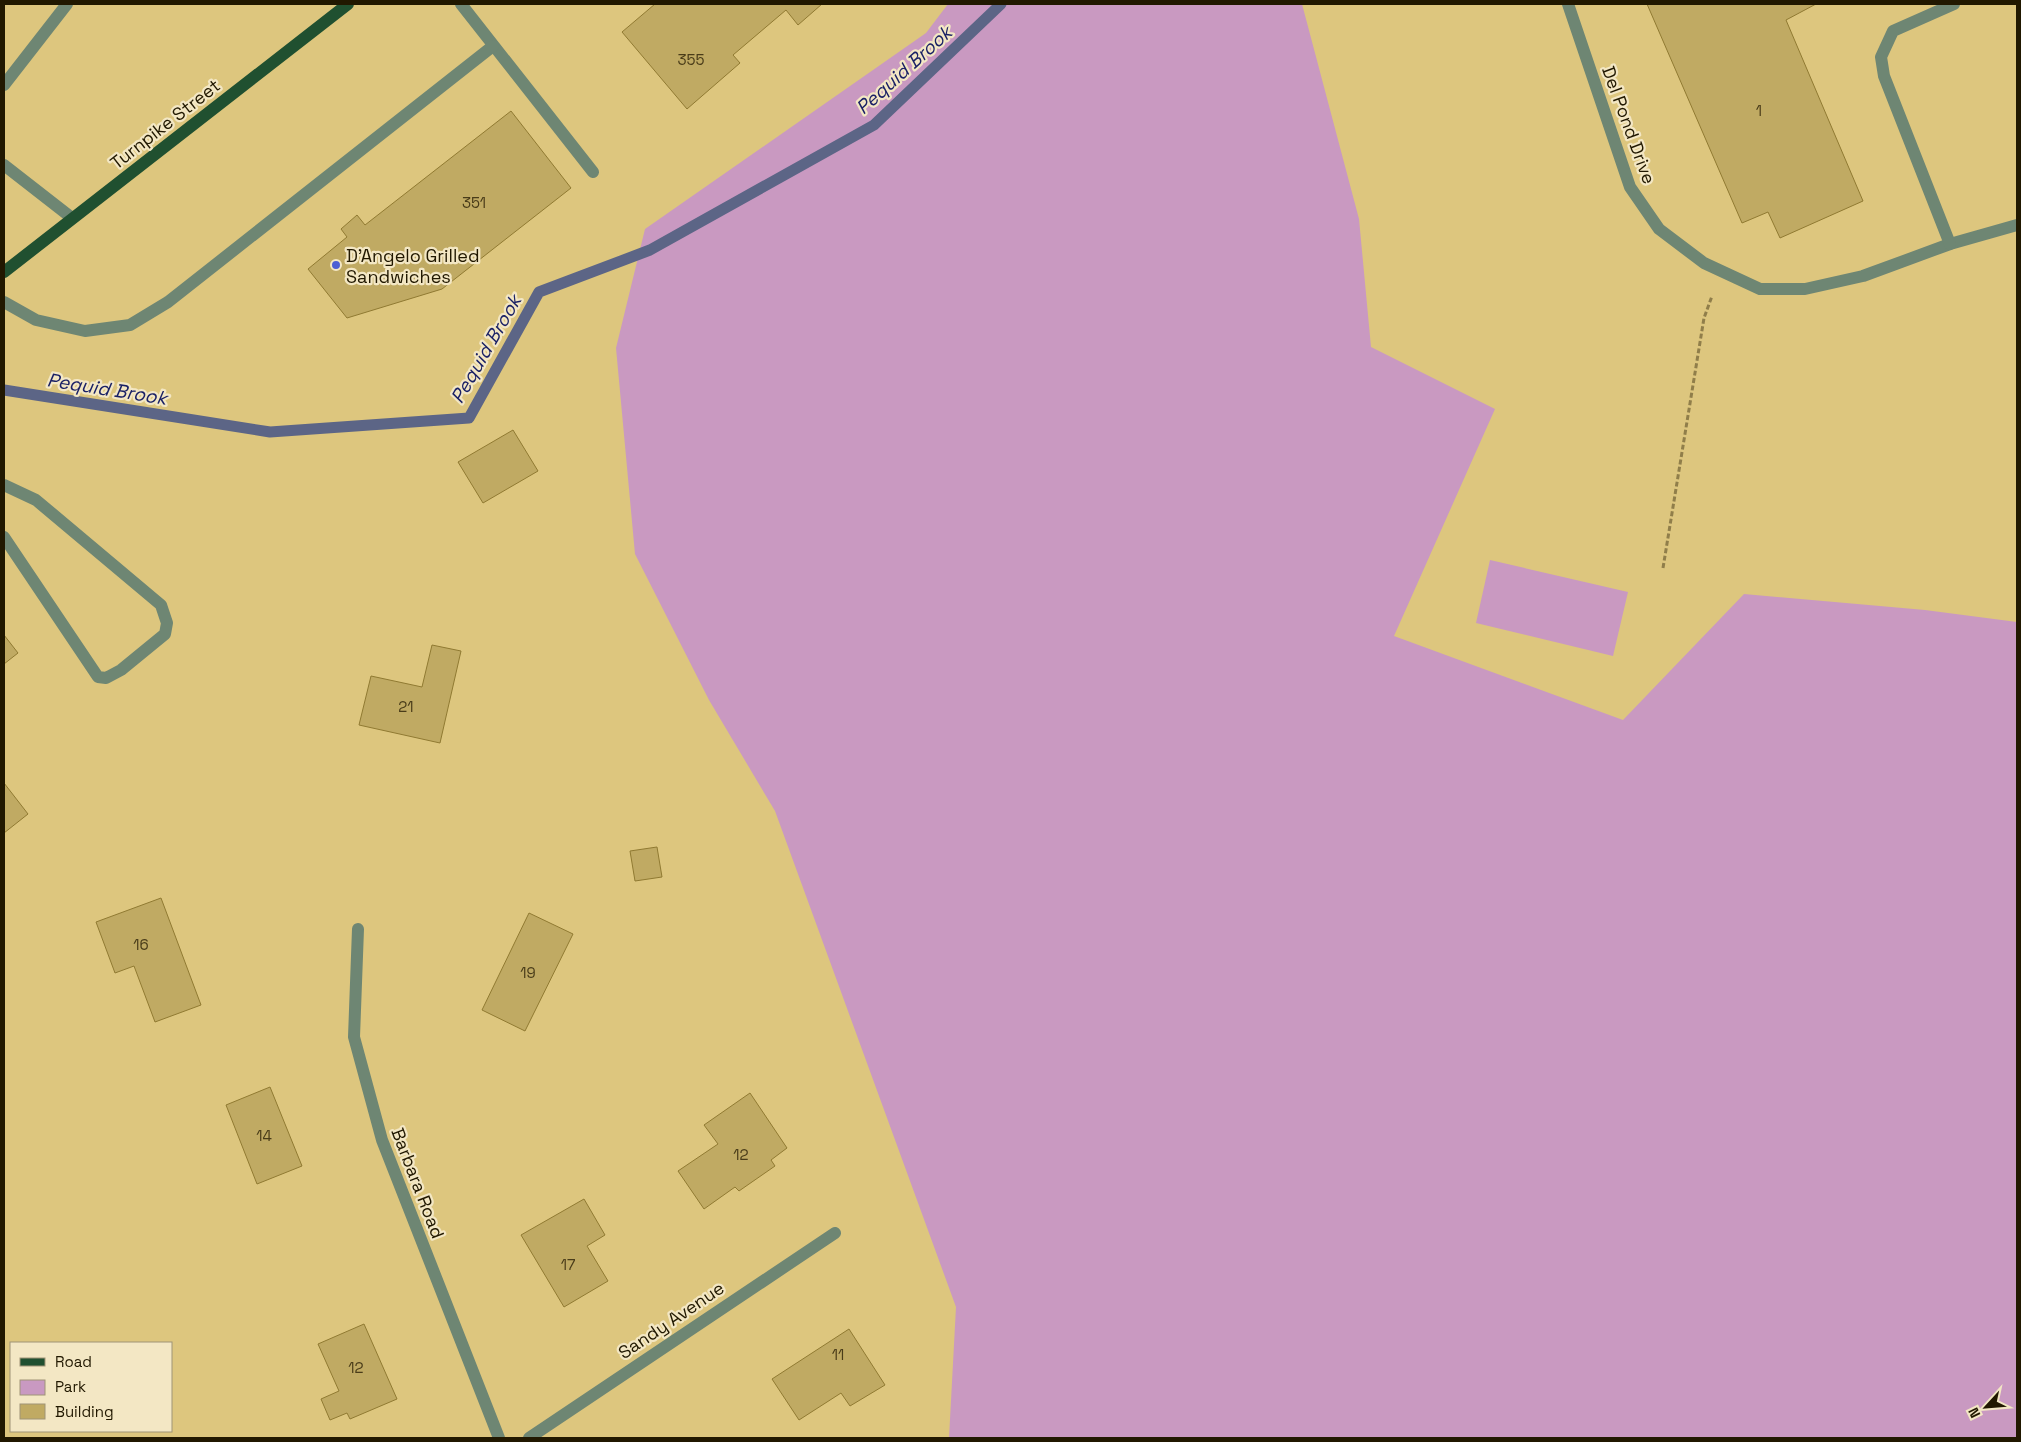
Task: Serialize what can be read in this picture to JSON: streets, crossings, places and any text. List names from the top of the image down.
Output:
{
  "streets": {
    "main road": ["Turnpike Street"],
    "street": ["Del Pond Drive", "Barbara Road", "Sandy Avenue"]
  },
  "water": ["Pequid Brook"],
  "places": ["D'Angelo Grilled Sandwiches"],
  "house_numbers": [
    "355",
    "1",
    "351",
    "21",
    "16",
    "19",
    "14",
    "12",
    "17",
    "11",
    "12"
  ],
  "legend": ["Road", "Park", "Building"],
  "north": "bottom left"
}
